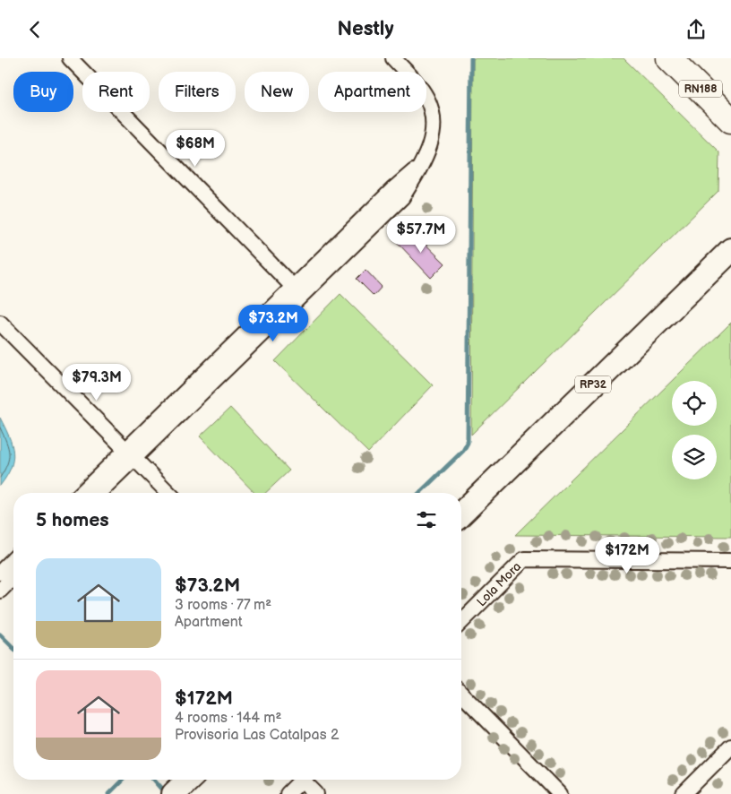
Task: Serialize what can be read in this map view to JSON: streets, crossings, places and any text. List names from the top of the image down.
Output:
{
  "streets": {
    "highway": ["RN188"],
    "main road": ["RP32"],
    "street": ["Lola Mora"]
  },
  "page": {
    "header": "Nestly",
    "chip": [
      "Buy",
      "Rent",
      "Filters",
      "New",
      "Apartment"
    ],
    "price": [
      "$68M",
      "$57.7M",
      "$73.2M",
      "$79.3M",
      "$172M"
    ],
    "heading": "5 homes",
    "list": [
      {
        "name": "$73.2M",
        "note": "3 rooms · 77 m² · Apartment"
      },
      {
        "name": "$172M",
        "note": "4 rooms · 144 m² · Provisoria Las Catalpas 2"
      }
    ]
  }
}
